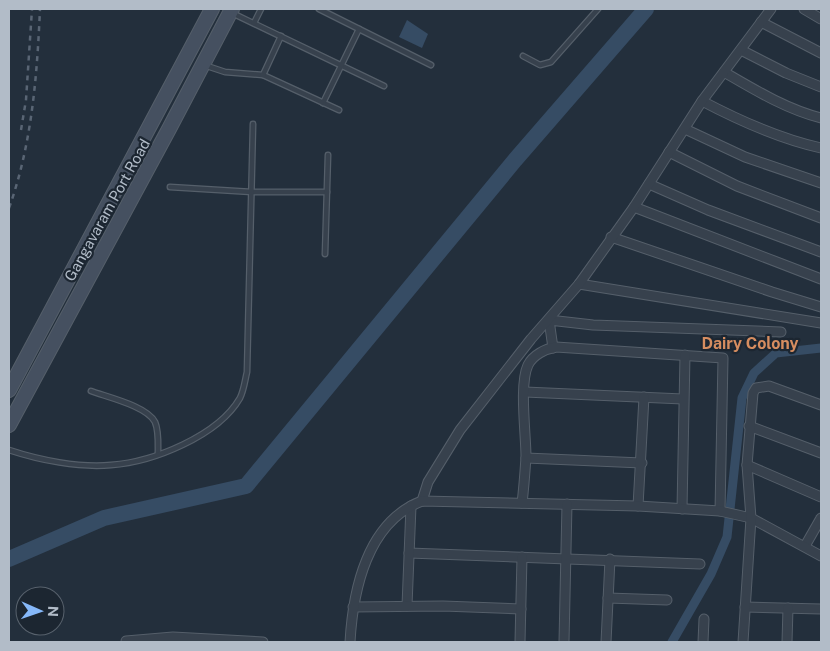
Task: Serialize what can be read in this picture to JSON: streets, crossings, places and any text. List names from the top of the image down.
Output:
{
  "streets": {
    "street": ["Gangavaram Port Road"]
  },
  "districts": ["Dairy Colony"],
  "north": "right"
}
